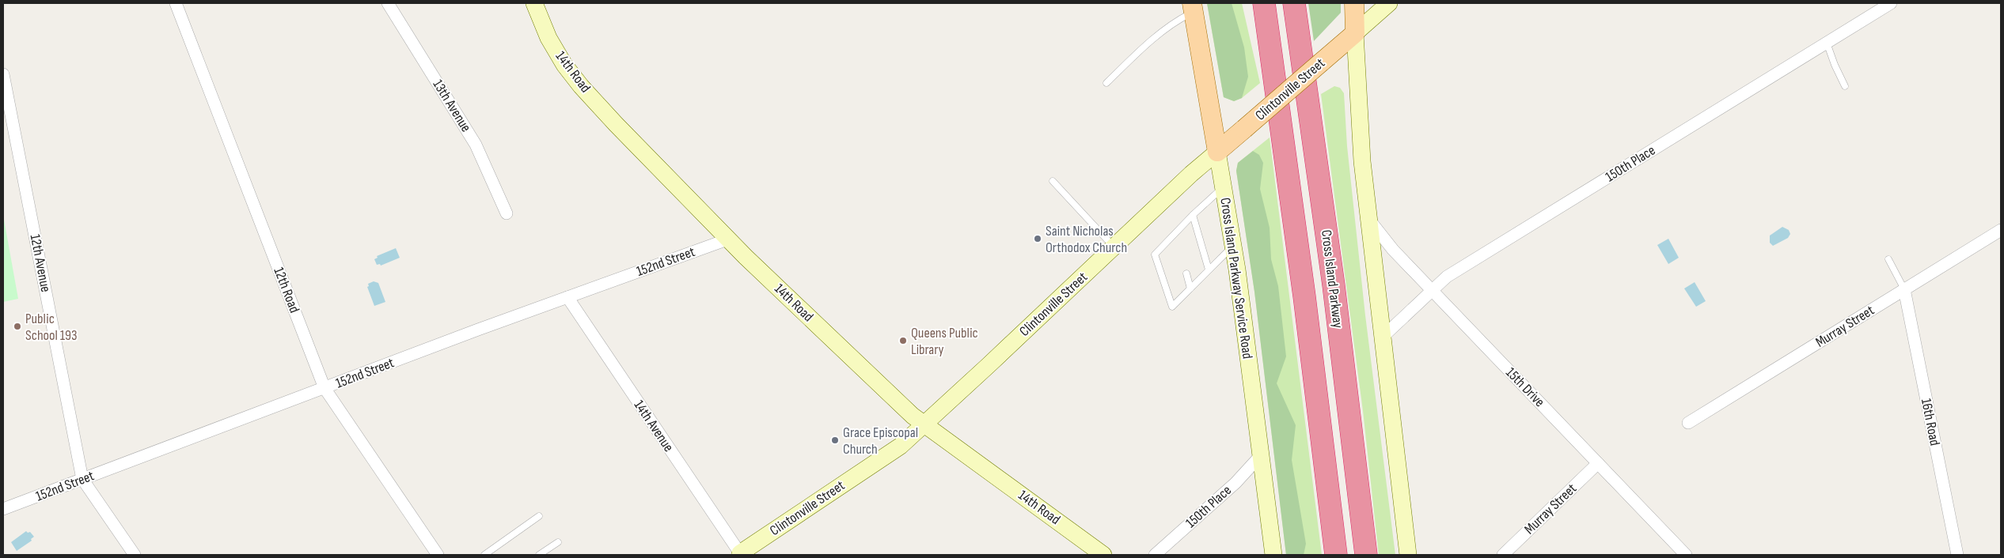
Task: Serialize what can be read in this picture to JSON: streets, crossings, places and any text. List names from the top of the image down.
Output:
{
  "streets": {
    "highway": ["Cross Island Parkway"],
    "main road": ["Clintonville Street", "Cross Island Parkway Service Road"],
    "street": [
      "14th Road",
      "13th Avenue",
      "150th Place",
      "152nd Street",
      "12th Avenue",
      "12th Road",
      "Murray Street",
      "15th Drive",
      "16th Road",
      "14th Avenue"
    ]
  },
  "crossings": [
    ["14th Road", "Clintonville Street"],
    ["14th Road", "152nd Street"],
    ["Clintonville Street", "Cross Island Parkway Service Road"],
    ["Clintonville Street", "14th Avenue"],
    ["150th Place", "Cross Island Parkway Service Road"],
    ["150th Place", "15th Drive"],
    ["152nd Street", "12th Avenue"],
    ["152nd Street", "12th Road"],
    ["152nd Street", "14th Avenue"],
    ["Murray Street", "15th Drive"],
    ["Murray Street", "16th Road"]
  ],
  "places": [
    "Saint Nicholas Orthodox Church",
    "Public School 193",
    "Queens Public Library",
    "Grace Episcopal Church"
  ]
}
